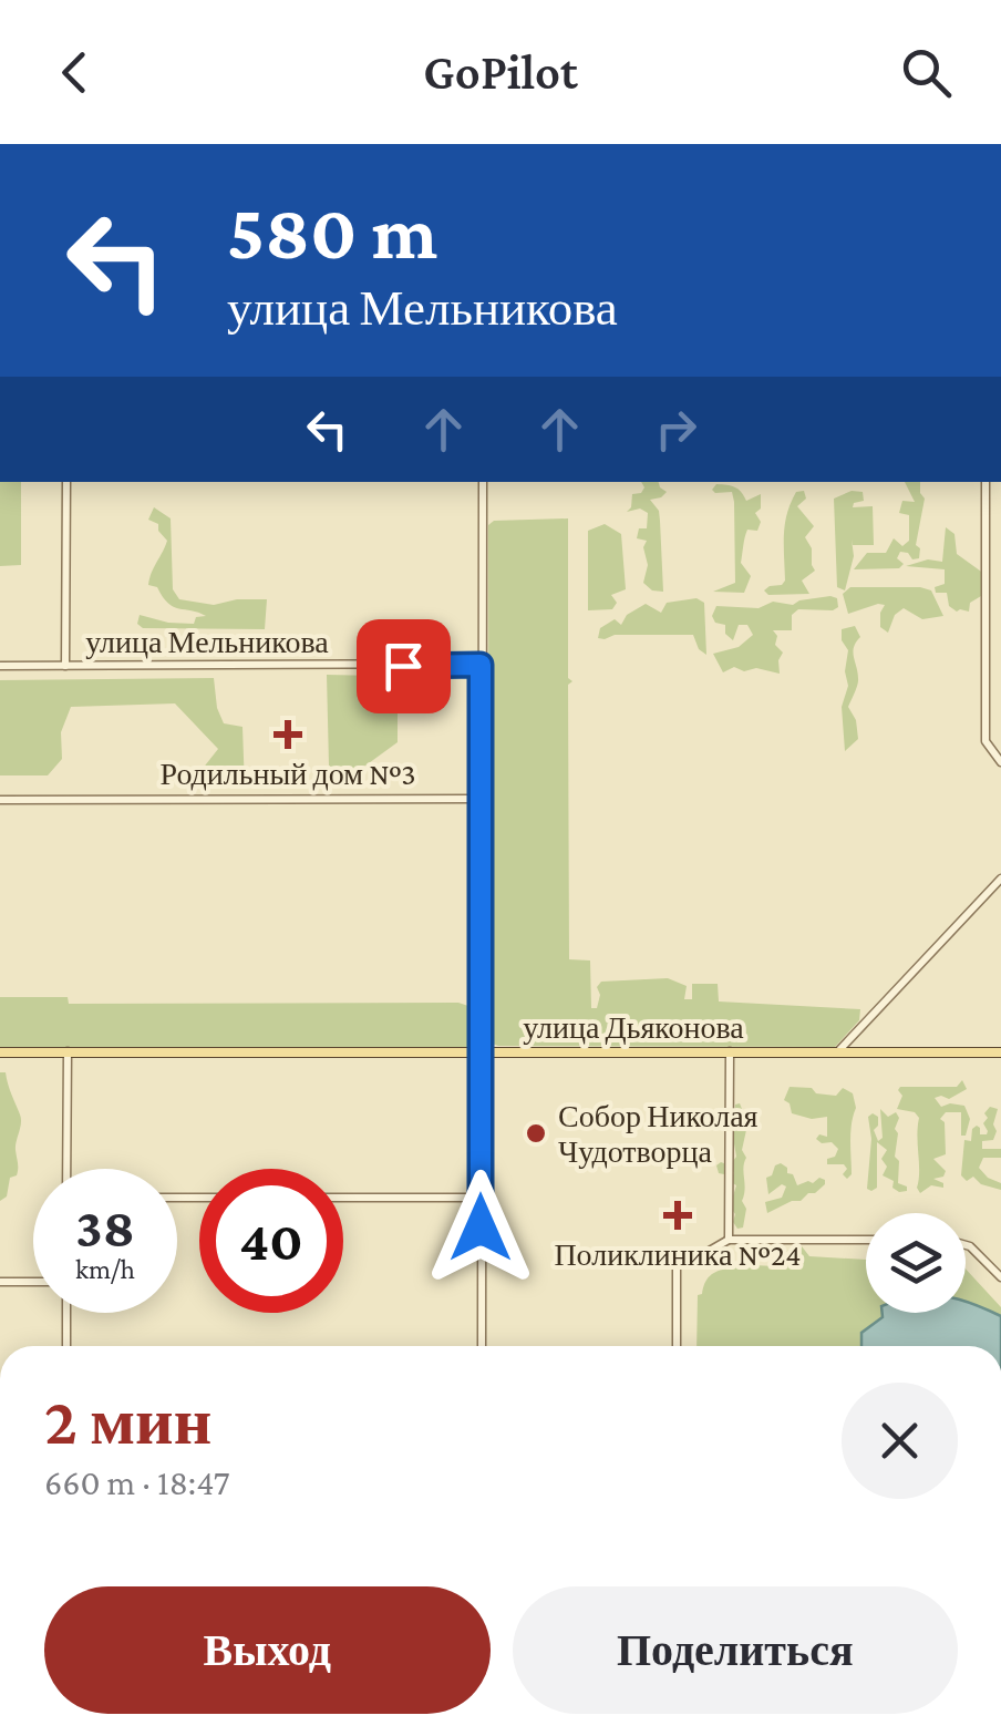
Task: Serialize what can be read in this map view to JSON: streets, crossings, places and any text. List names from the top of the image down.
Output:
{
  "streets": {
    "main road": ["улица Дьяконова"],
    "street": ["улица Мельникова"]
  },
  "places": {
    "health": ["Родильный дом №3", "Поликлиника №24"],
    "other": ["Собор Николая Чудотворца"]
  },
  "page": {
    "header": "GoPilot",
    "turn": ["580 m", "улица Мельникова"],
    "speed": "38 km/h",
    "limit": "40",
    "heading": ["2 мин", "660 m · 18:47"],
    "buttons": ["Выход", "Поделиться"]
  }
}
